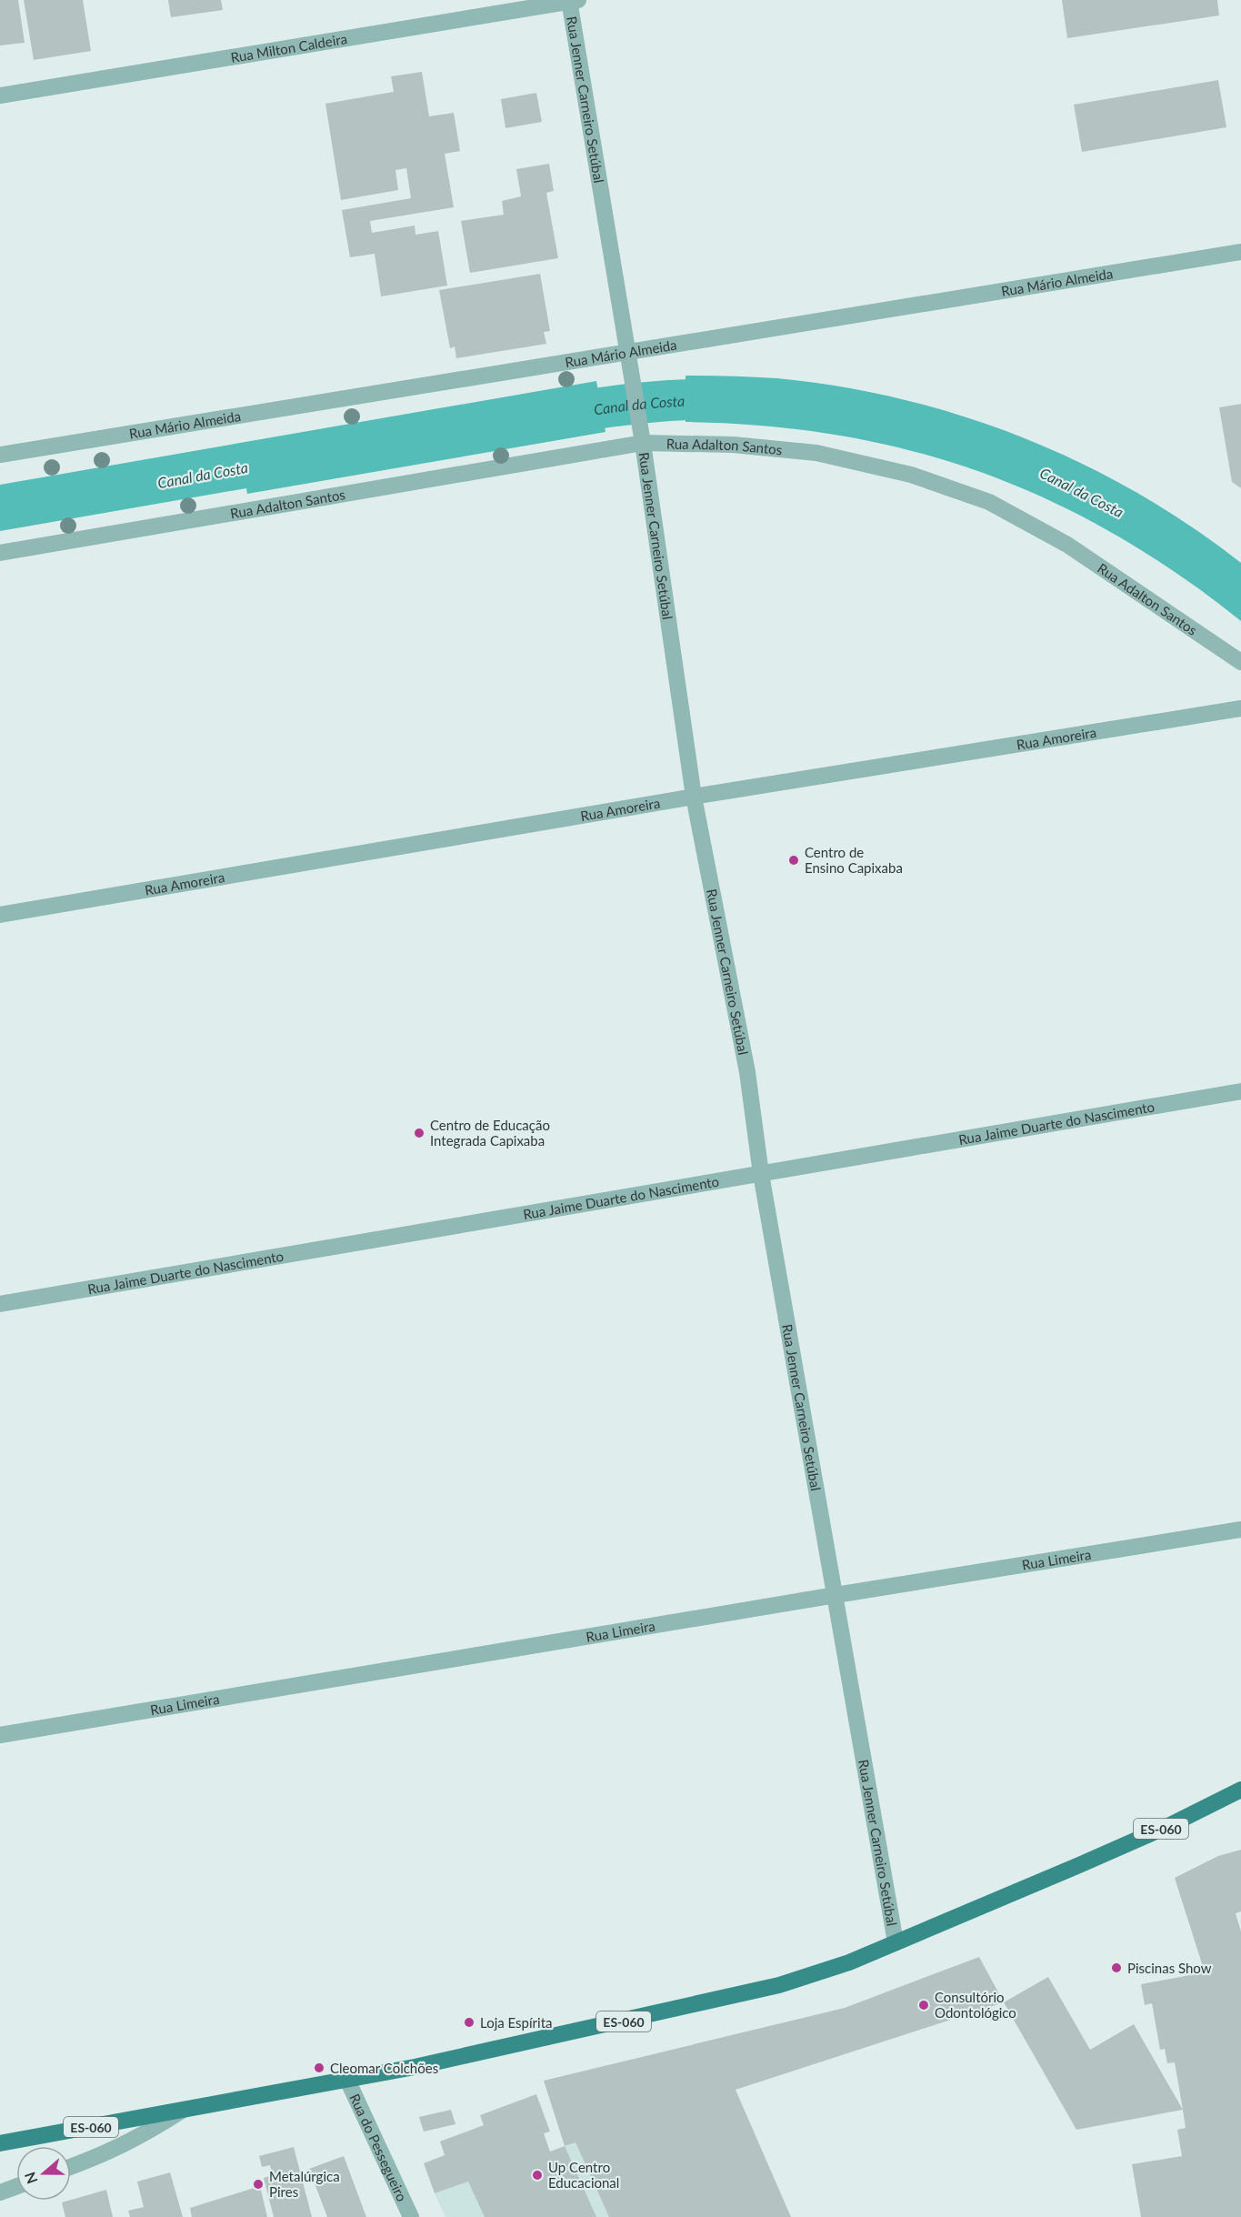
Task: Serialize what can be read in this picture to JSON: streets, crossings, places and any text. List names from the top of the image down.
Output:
{
  "streets": {
    "main road": ["ES-060"],
    "street": [
      "Rua Milton Caldeira",
      "Rua Jenner Carneiro Setúbal",
      "Rua Mário Almeida",
      "Rua Adalton Santos",
      "Rua Amoreira",
      "Rua Jaime Duarte do Nascimento",
      "Rua Limeira",
      "Rua do Pessegueiro"
    ]
  },
  "crossings": [
    ["Rua Milton Caldeira", "Rua Jenner Carneiro Setúbal"],
    ["Rua Jenner Carneiro Setúbal", "Rua Mário Almeida"],
    ["Rua Jenner Carneiro Setúbal", "Rua Adalton Santos"],
    ["Rua Jenner Carneiro Setúbal", "Rua Amoreira"],
    ["Rua Jenner Carneiro Setúbal", "Rua Jaime Duarte do Nascimento"],
    ["Rua Jenner Carneiro Setúbal", "Rua Limeira"],
    ["Rua Jenner Carneiro Setúbal", "ES-060"],
    ["ES-060", "Rua do Pessegueiro"]
  ],
  "water": ["Canal da Costa"],
  "places": [
    "Centro de Ensino Capixaba",
    "Centro de Educação Integrada Capixaba",
    "Piscinas Show",
    "Consultório Odontológico",
    "Loja Espírita",
    "Cleomar Colchões",
    "Up Centro Educacional",
    "Metalúrgica Pires"
  ],
  "north": "left"
}
